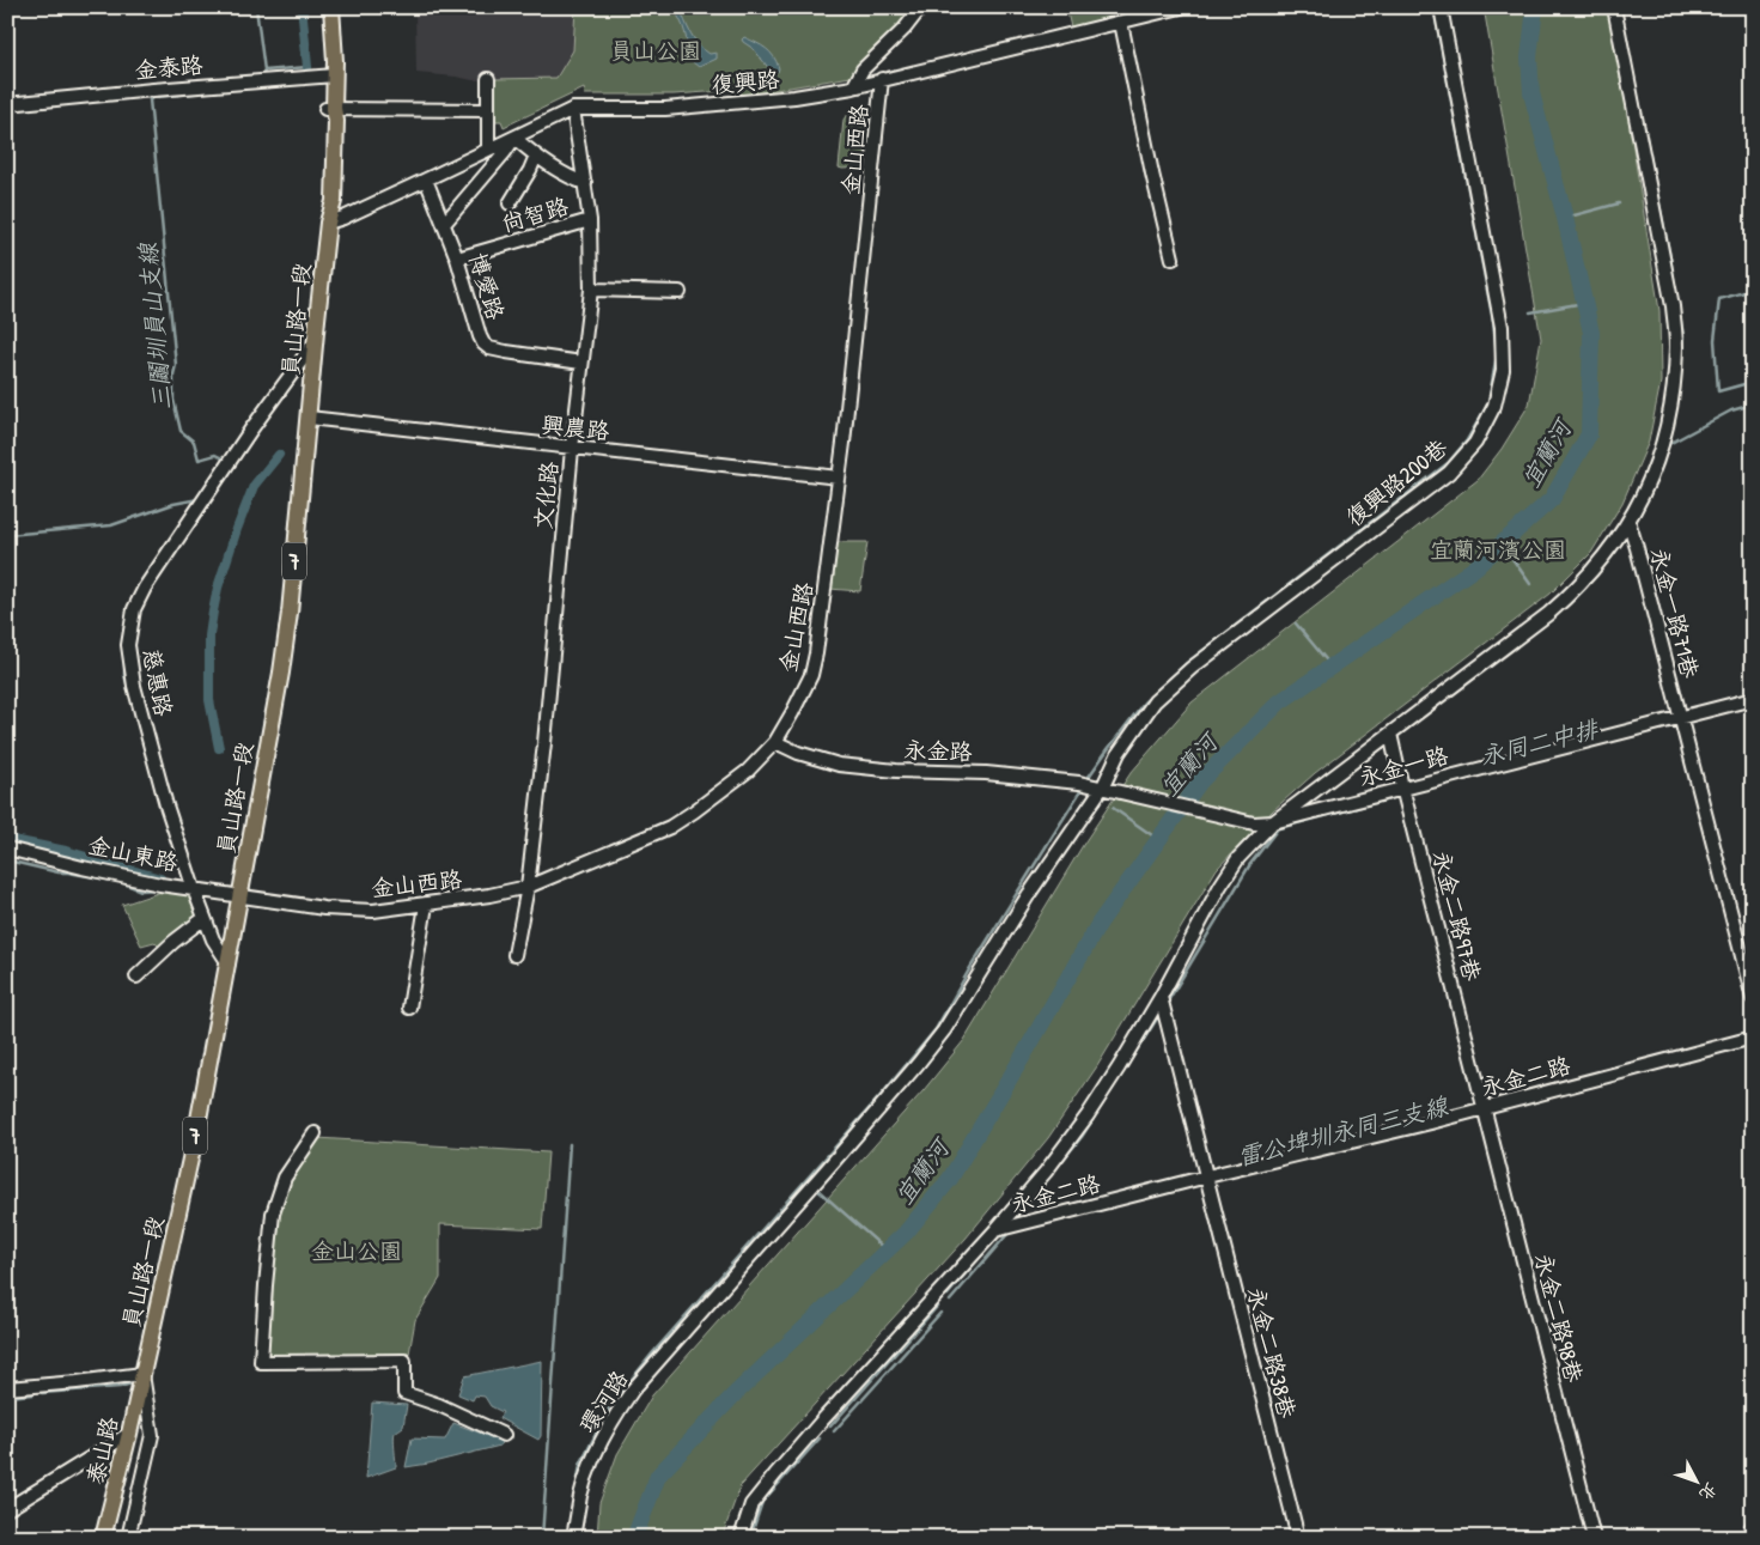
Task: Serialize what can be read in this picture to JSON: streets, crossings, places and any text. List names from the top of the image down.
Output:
{
  "streets": {
    "main road": ["員山路一段", "7", "泰山路"],
    "street": [
      "金泰路",
      "復興路",
      "金山西路",
      "尚智路",
      "博愛路",
      "興農路",
      "復興路200巷",
      "文化路",
      "永金一路71巷",
      "慈惠路",
      "永金路",
      "永金一路",
      "金山東路",
      "永金二路97巷",
      "永金二路",
      "永金二路98巷",
      "永金二路38巷",
      "環河路"
    ]
  },
  "crossings": [
    ["金泰路", "員山路一段"],
    ["復興路", "金山西路"],
    ["復興路", "博愛路"],
    ["復興路", "員山路一段"],
    ["復興路", "文化路"],
    ["金山西路", "員山路一段"],
    ["金山西路", "興農路"],
    ["金山西路", "文化路"],
    ["金山西路", "永金路"],
    ["金山西路", "金山東路"],
    ["尚智路", "博愛路"],
    ["尚智路", "文化路"],
    ["博愛路", "文化路"],
    ["員山路一段", "興農路"],
    ["員山路一段", "慈惠路"],
    ["員山路一段", "金山東路"],
    ["員山路一段", "泰山路"],
    ["興農路", "文化路"],
    ["復興路200巷", "永金路"],
    ["復興路200巷", "環河路"],
    ["永金一路71巷", "永金一路"],
    ["慈惠路", "金山東路"],
    ["永金路", "永金一路"],
    ["永金一路", "永金二路97巷"],
    ["永金二路97巷", "永金二路"],
    ["永金二路97巷", "永金二路98巷"],
    ["永金二路", "永金二路98巷"],
    ["永金二路", "永金二路38巷"]
  ],
  "water": [
    "三鬮圳員山支線",
    "宜蘭河",
    "永同二中排",
    "雷公埤圳永同三支線"
  ],
  "parks": ["員山公園", "宜蘭河濱公園", "金山公園"],
  "north": "bottom right"
}
